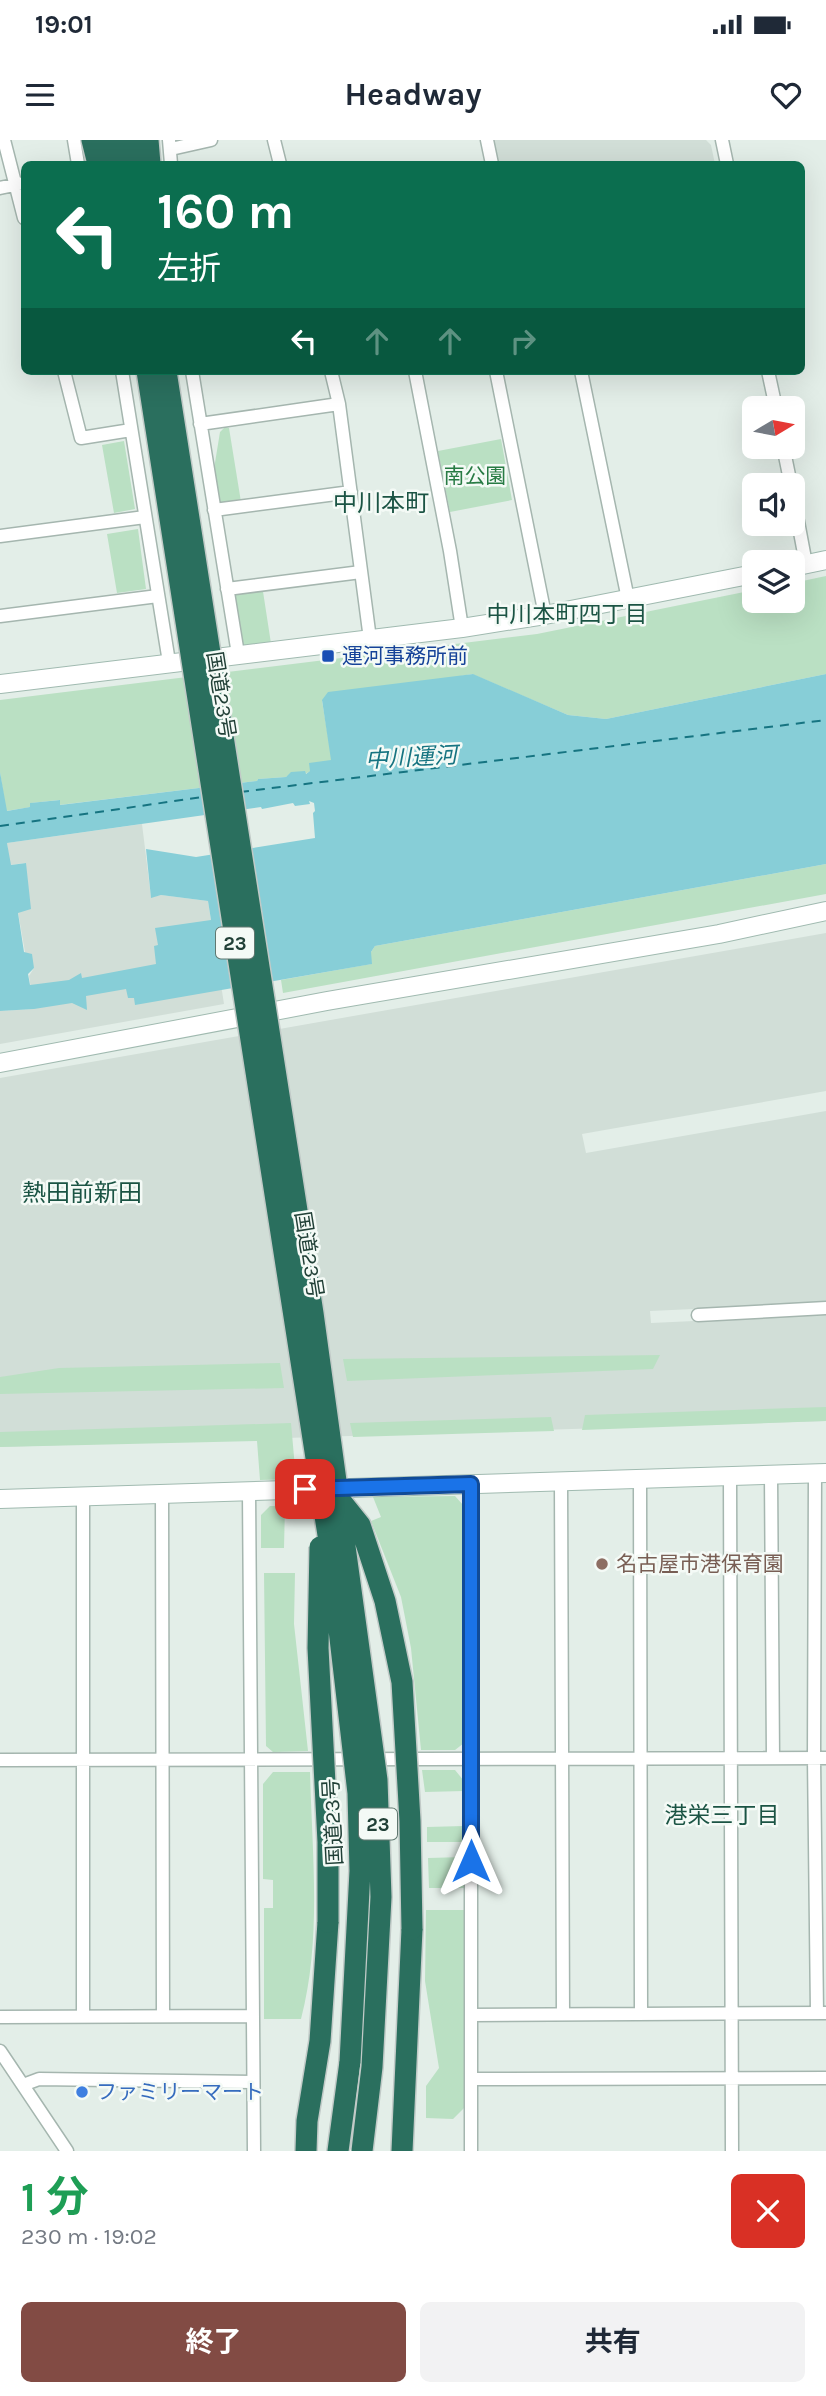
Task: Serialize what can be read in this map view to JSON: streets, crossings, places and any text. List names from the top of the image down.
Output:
{
  "streets": {
    "highway": ["国道23号", "23"]
  },
  "crossings": [
    ["国道23号", "23"]
  ],
  "districts": [
    "中川本町",
    "中川本町四丁目",
    "熱田前新田",
    "港栄三丁目"
  ],
  "water": ["中川運河"],
  "parks": ["南公園"],
  "places": {
    "transit": ["運河事務所前"],
    "other": ["名古屋市港保育園", "ファミリーマート"]
  },
  "north": "right",
  "page": {
    "status": "19:01",
    "header": "Headway",
    "turn": ["160 m", "左折"],
    "heading": ["1 分", "230 m · 19:02"],
    "buttons": ["終了", "共有"]
  }
}
